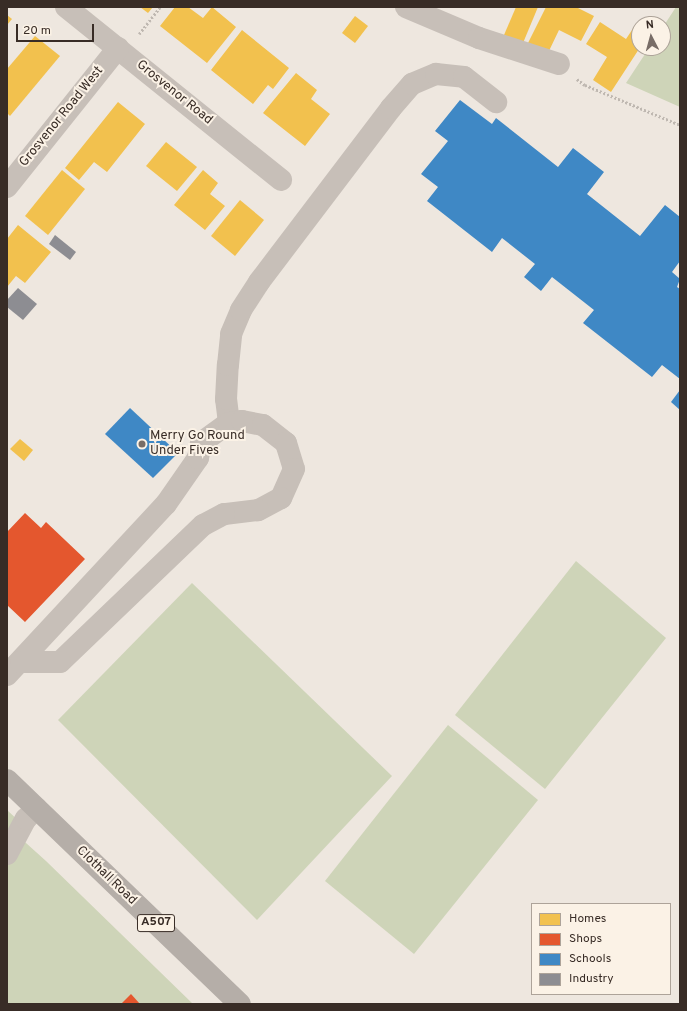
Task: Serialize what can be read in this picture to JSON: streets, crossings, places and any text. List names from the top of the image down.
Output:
{
  "streets": {
    "main road": ["Clothall Road", "A507"],
    "street": ["Grosvenor Road", "Grosvenor Road West"]
  },
  "crossings": [
    ["Grosvenor Road", "Grosvenor Road West"]
  ],
  "places": ["Merry Go Round Under Fives"],
  "legend": [
    "Homes",
    "Shops",
    "Schools",
    "Industry"
  ],
  "scale_bar": "20 m",
  "north": "top"
}
